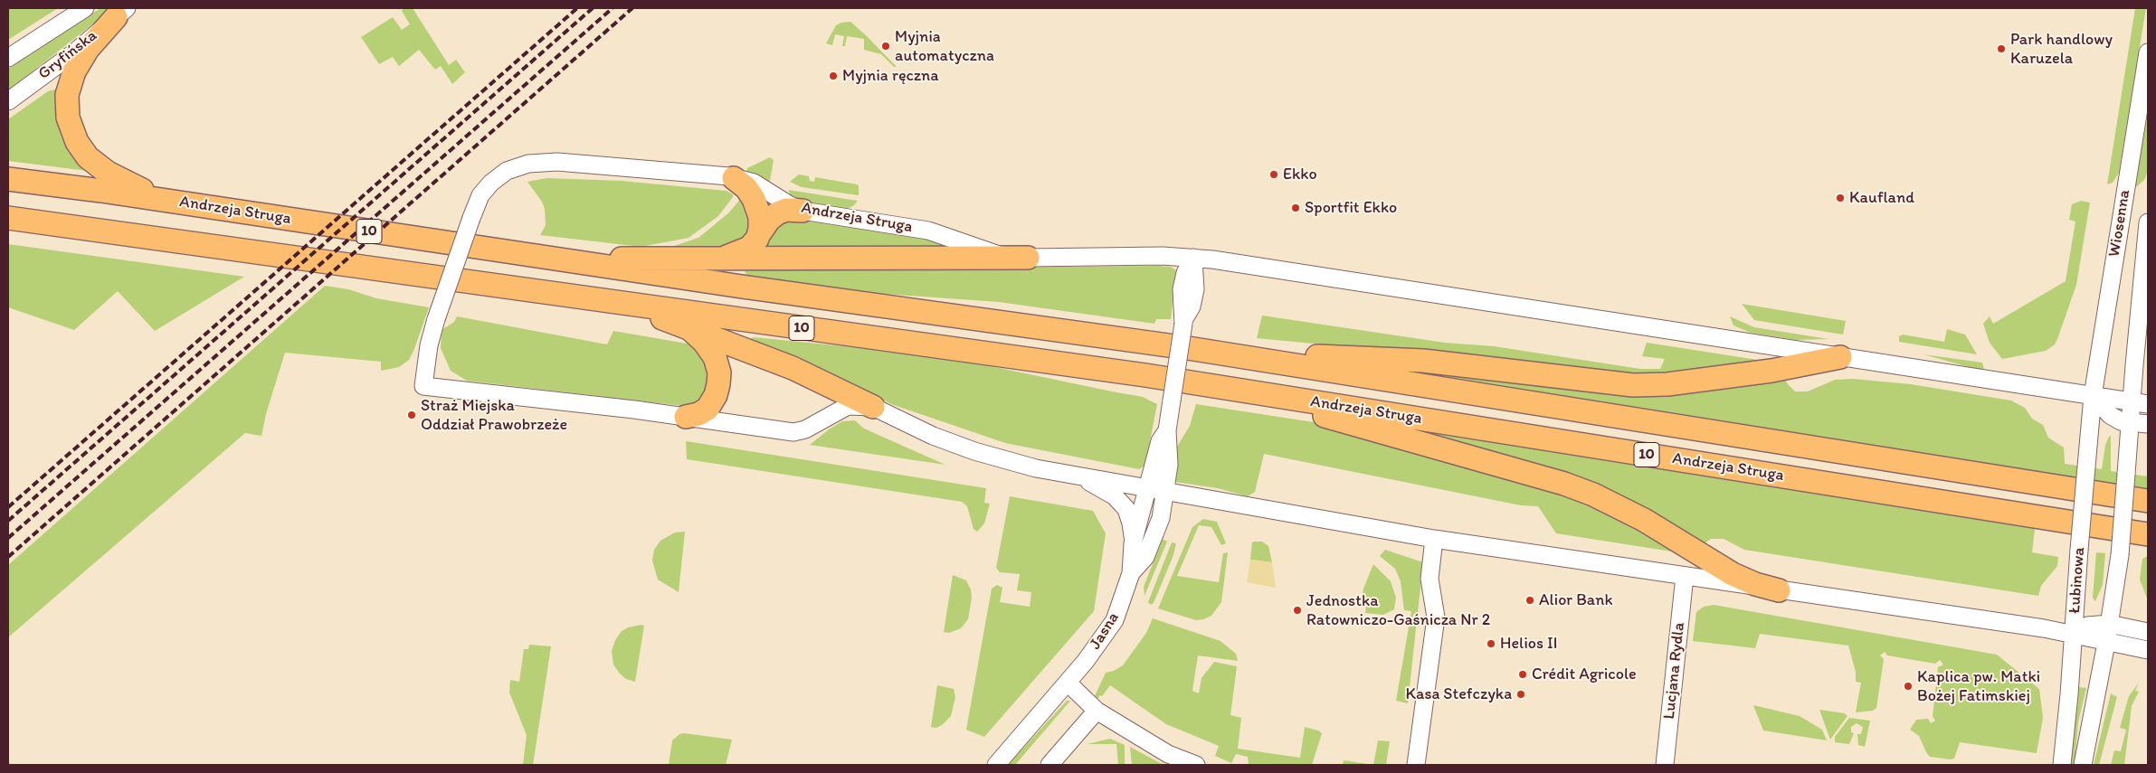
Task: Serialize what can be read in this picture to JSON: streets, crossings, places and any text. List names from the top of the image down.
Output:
{
  "streets": {
    "main road": ["Andrzeja Struga", "10"],
    "street": [
      "Gryfińska",
      "Wiosenna",
      "Łubinowa",
      "Jasna",
      "Lucjana Rydla"
    ]
  },
  "crossings": [
    ["Andrzeja Struga", "Wiosenna"],
    ["Andrzeja Struga", "Łubinowa"],
    ["Andrzeja Struga", "Jasna"],
    ["Andrzeja Struga", "Lucjana Rydla"],
    ["Wiosenna", "Łubinowa"]
  ],
  "places": [
    "Myjnia automatyczna",
    "Park handlowy Karuzela",
    "Myjnia ręczna",
    "Ekko",
    "Kaufland",
    "Sportfit Ekko",
    "Straż Miejska Oddział Prawobrzeże",
    "Alior Bank",
    "Jednostka Ratowniczo-Gaśnicza Nr 2",
    "Helios II",
    "Crédit Agricole",
    "Kaplica pw. Matki Bożej Fatimskiej",
    "Kasa Stefczyka"
  ]
}
